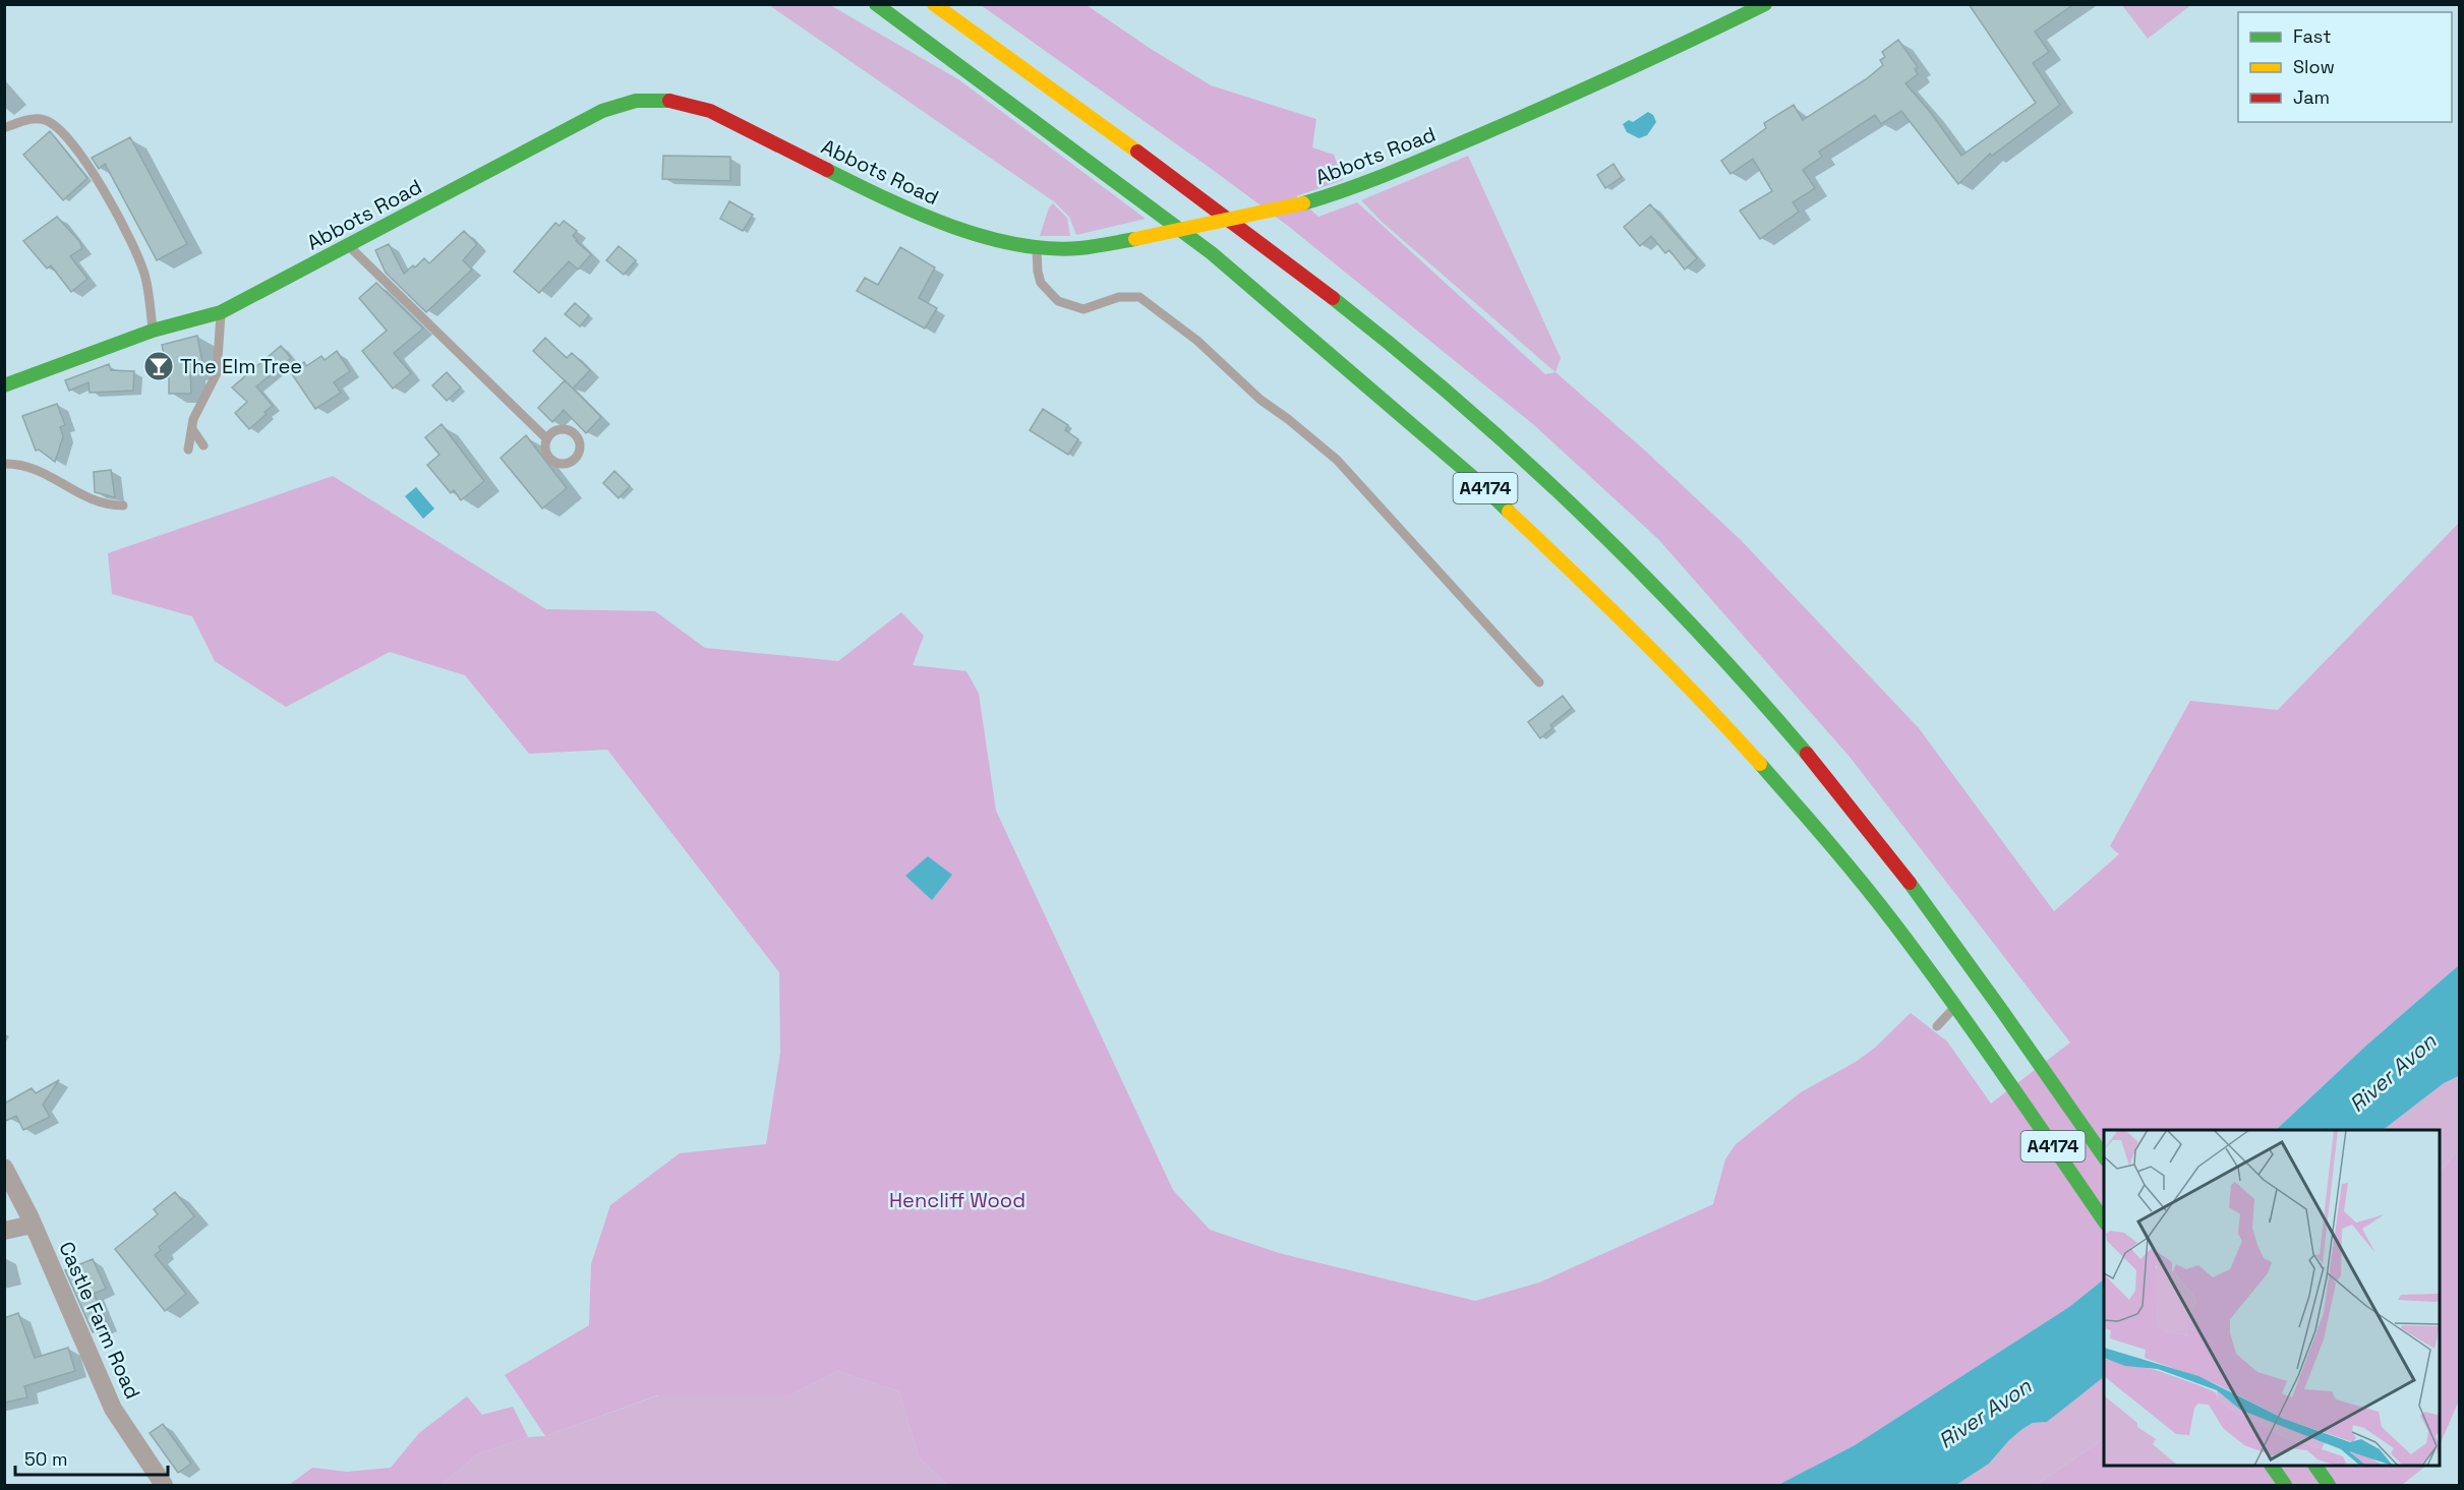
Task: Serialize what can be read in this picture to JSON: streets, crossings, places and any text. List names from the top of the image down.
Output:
{
  "streets": {
    "main road": ["Abbots Road", "A4174"],
    "street": ["Castle Farm Road"]
  },
  "water": ["River Avon"],
  "parks": ["Hencliff Wood"],
  "places": {
    "bar": ["The Elm Tree"]
  },
  "legend": ["Fast", "Slow", "Jam"],
  "scale_bar": "50 m"
}
